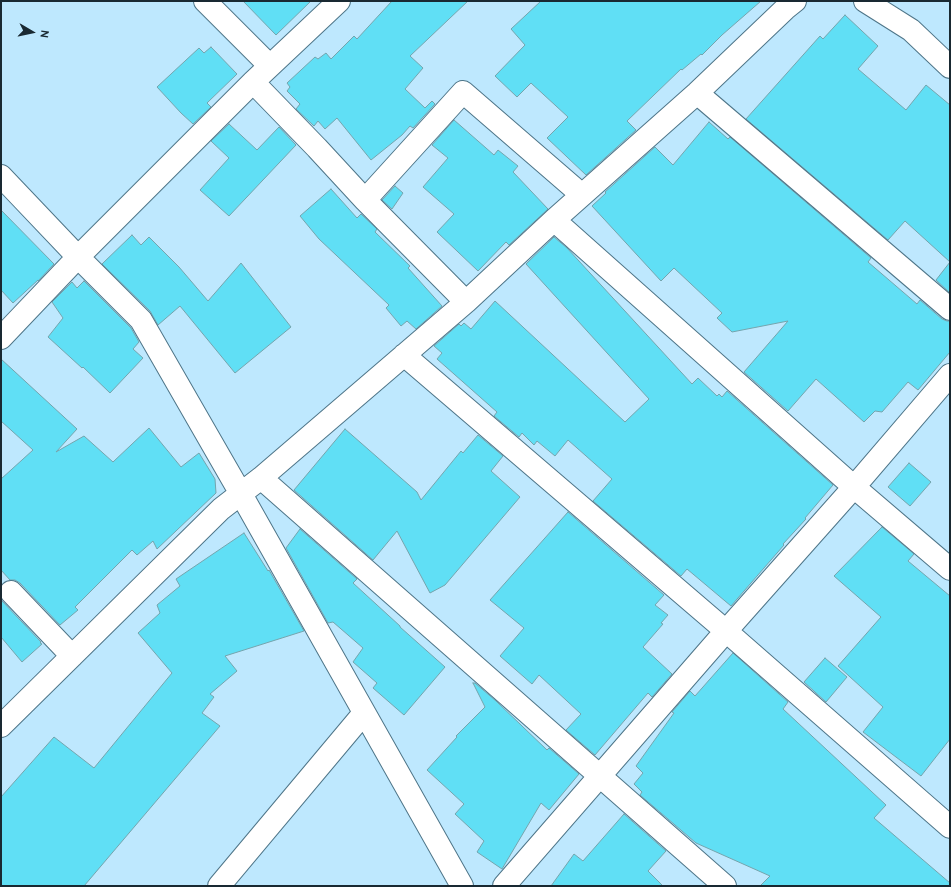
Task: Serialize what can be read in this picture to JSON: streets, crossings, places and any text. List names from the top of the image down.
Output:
{
  "north": "right"
}
